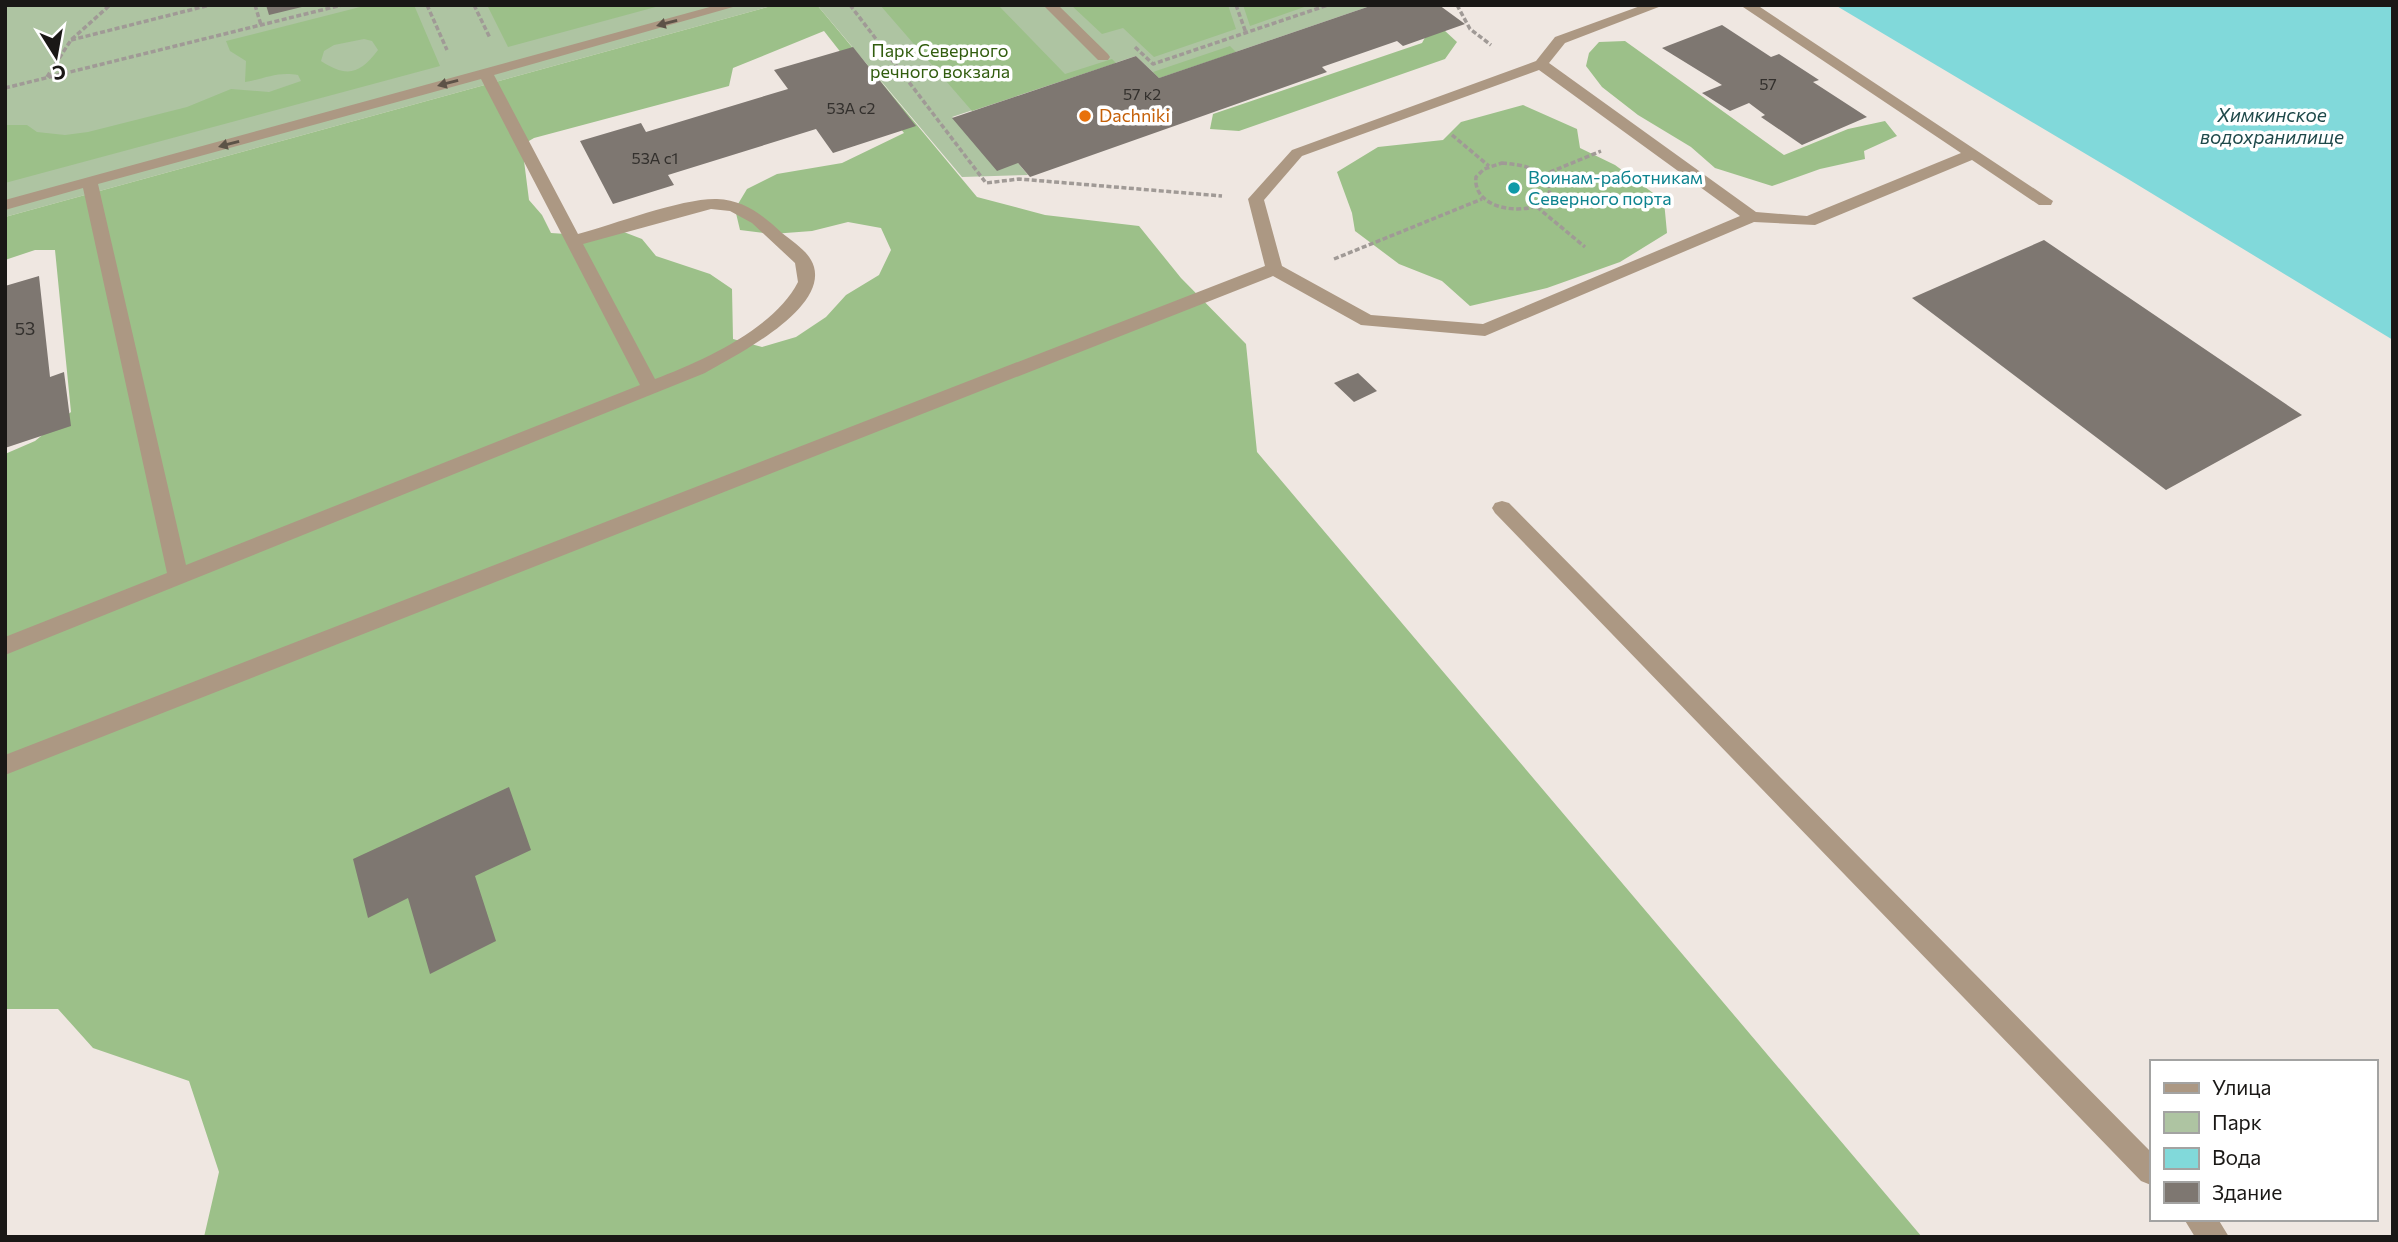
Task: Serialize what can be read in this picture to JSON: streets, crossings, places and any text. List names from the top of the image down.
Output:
{
  "water": ["Химкинское водохранилище"],
  "parks": ["Парк Северного речного вокзала"],
  "places": ["Dachniki", "Воинам-работникам Северного порта"],
  "house_numbers": [
    "57",
    "57 к2",
    "53А с2",
    "53А с1",
    "53"
  ],
  "legend": [
    "Улица",
    "Парк",
    "Вода",
    "Здание"
  ],
  "north": "bottom"
}
